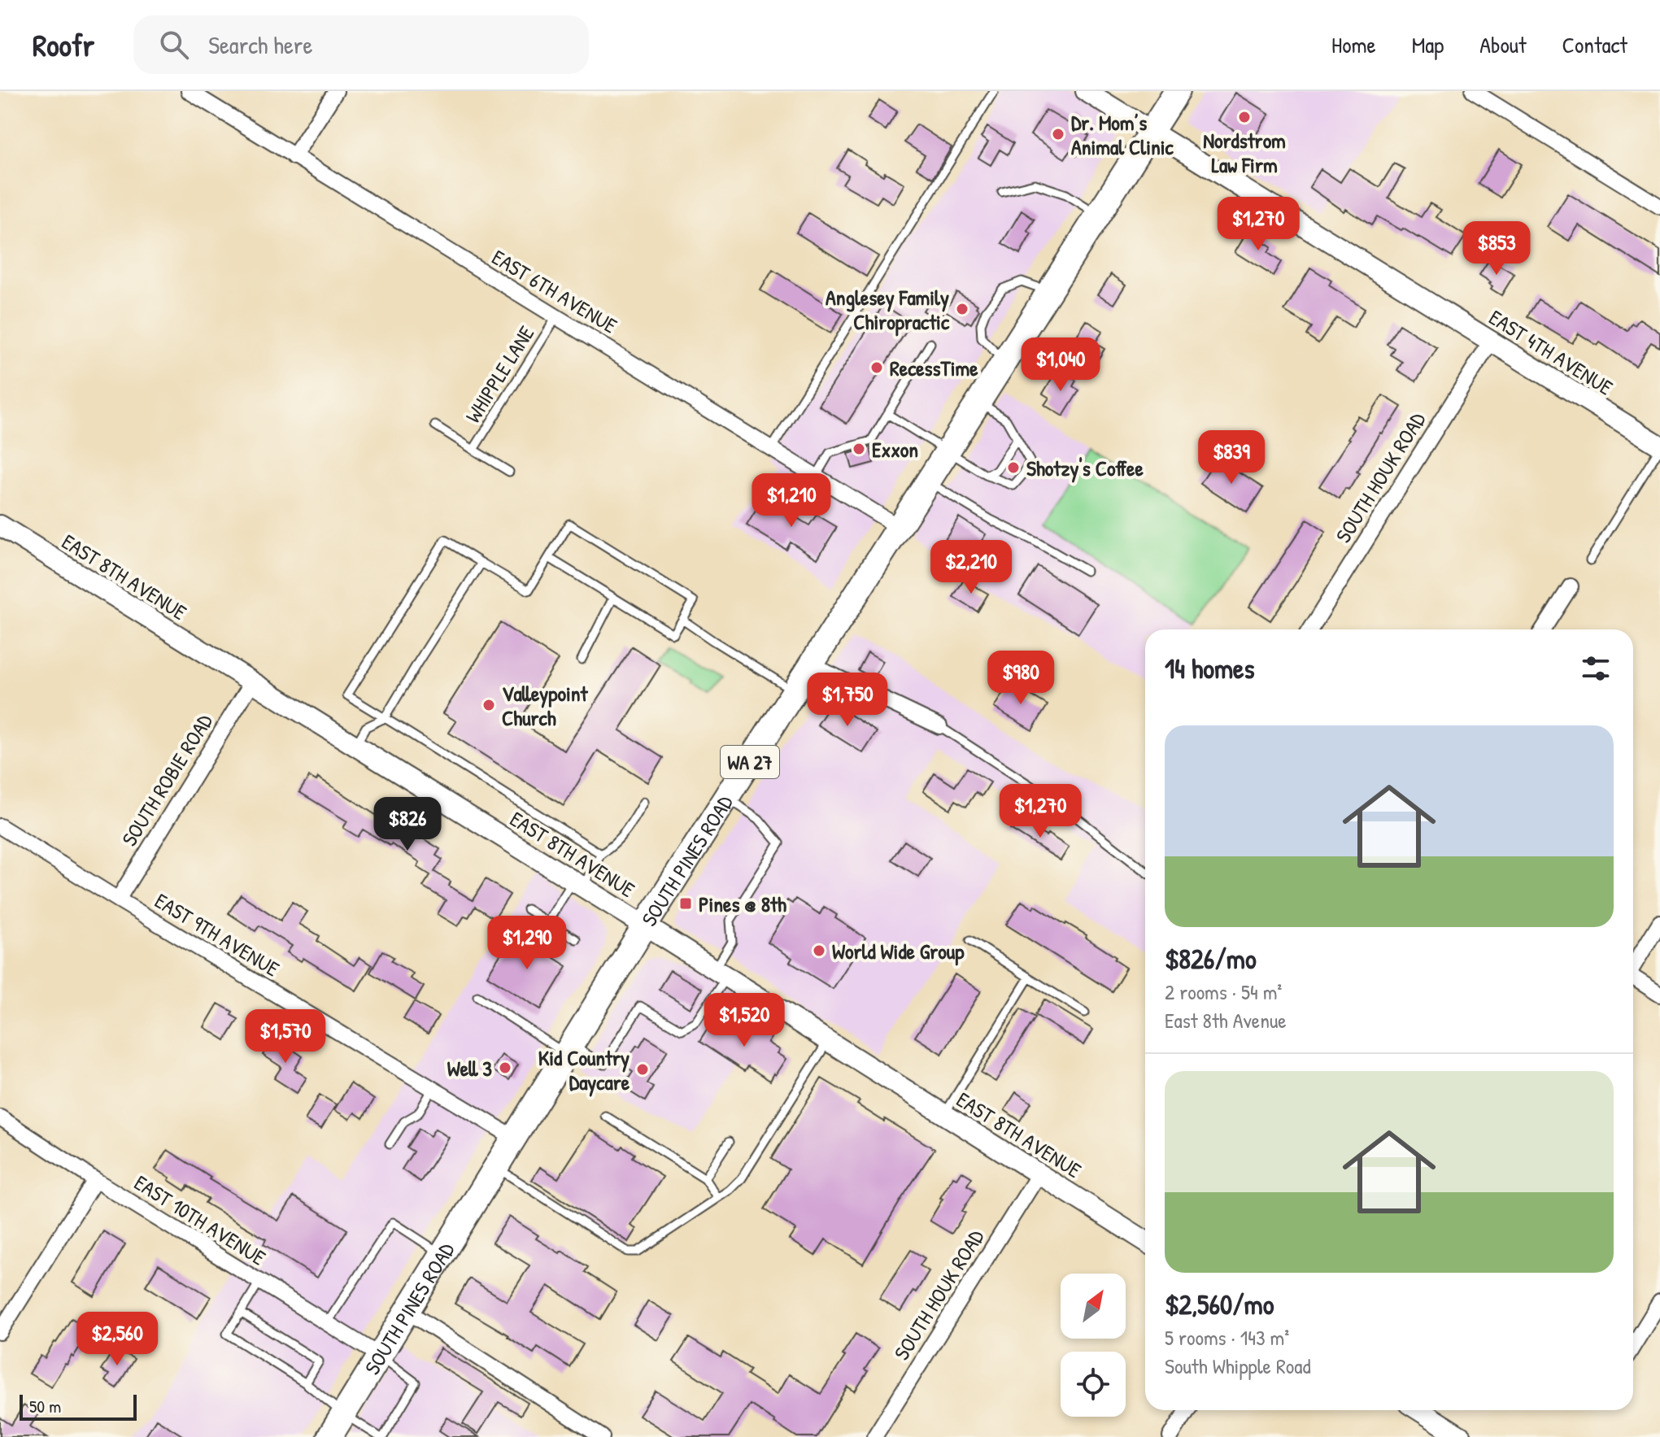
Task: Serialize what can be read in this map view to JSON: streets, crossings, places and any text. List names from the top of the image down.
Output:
{
  "streets": {
    "main road": ["WA 27", "SOUTH PINES ROAD"],
    "street": [
      "EAST 6TH AVENUE",
      "EAST 4TH AVENUE",
      "SOUTH HOUK ROAD",
      "EAST 8TH AVENUE",
      "SOUTH ROBIE ROAD",
      "EAST 9TH AVENUE",
      "EAST 10TH AVENUE"
    ],
    "lane": ["WHIPPLE LANE"]
  },
  "crossings": [
    ["EAST 6TH AVENUE", "WHIPPLE LANE"],
    ["EAST 6TH AVENUE", "SOUTH PINES ROAD"],
    ["EAST 4TH AVENUE", "SOUTH HOUK ROAD"],
    ["EAST 4TH AVENUE", "SOUTH PINES ROAD"],
    ["SOUTH HOUK ROAD", "EAST 8TH AVENUE"],
    ["EAST 8TH AVENUE", "SOUTH ROBIE ROAD"],
    ["EAST 8TH AVENUE", "SOUTH PINES ROAD"],
    ["SOUTH ROBIE ROAD", "EAST 9TH AVENUE"],
    ["SOUTH PINES ROAD", "EAST 9TH AVENUE"],
    ["SOUTH PINES ROAD", "EAST 10TH AVENUE"]
  ],
  "places": {
    "other": [
      "Nordstrom Law Firm",
      "Dr. Mom’s Animal Clinic",
      "Anglesey Family Chiropractic",
      "RecessTime",
      "Exxon",
      "Shotzy's Coffee",
      "Valleypoint Church",
      "World Wide Group",
      "Well 3",
      "Kid Country Daycare"
    ],
    "transit": ["Pines @ 8th"]
  },
  "scale_bar": "50 m",
  "north": "top right",
  "page": {
    "header": "Roofr",
    "search": "Search here",
    "nav": [
      "Home",
      "Map",
      "About",
      "Contact"
    ],
    "price": [
      "$1,270",
      "$853",
      "$1,040",
      "$839",
      "$1,210",
      "$2,210",
      "$980",
      "$1,750",
      "$1,270",
      "$826",
      "$1,290",
      "$1,520",
      "$1,570",
      "$2,560"
    ],
    "heading": "14 homes",
    "list": [
      {
        "name": "$826/mo",
        "note": "2 rooms · 54 m² · East 8th Avenue"
      },
      {
        "name": "$2,560/mo",
        "note": "5 rooms · 143 m² · South Whipple Road"
      }
    ],
    "scale": "50 m"
  }
}
